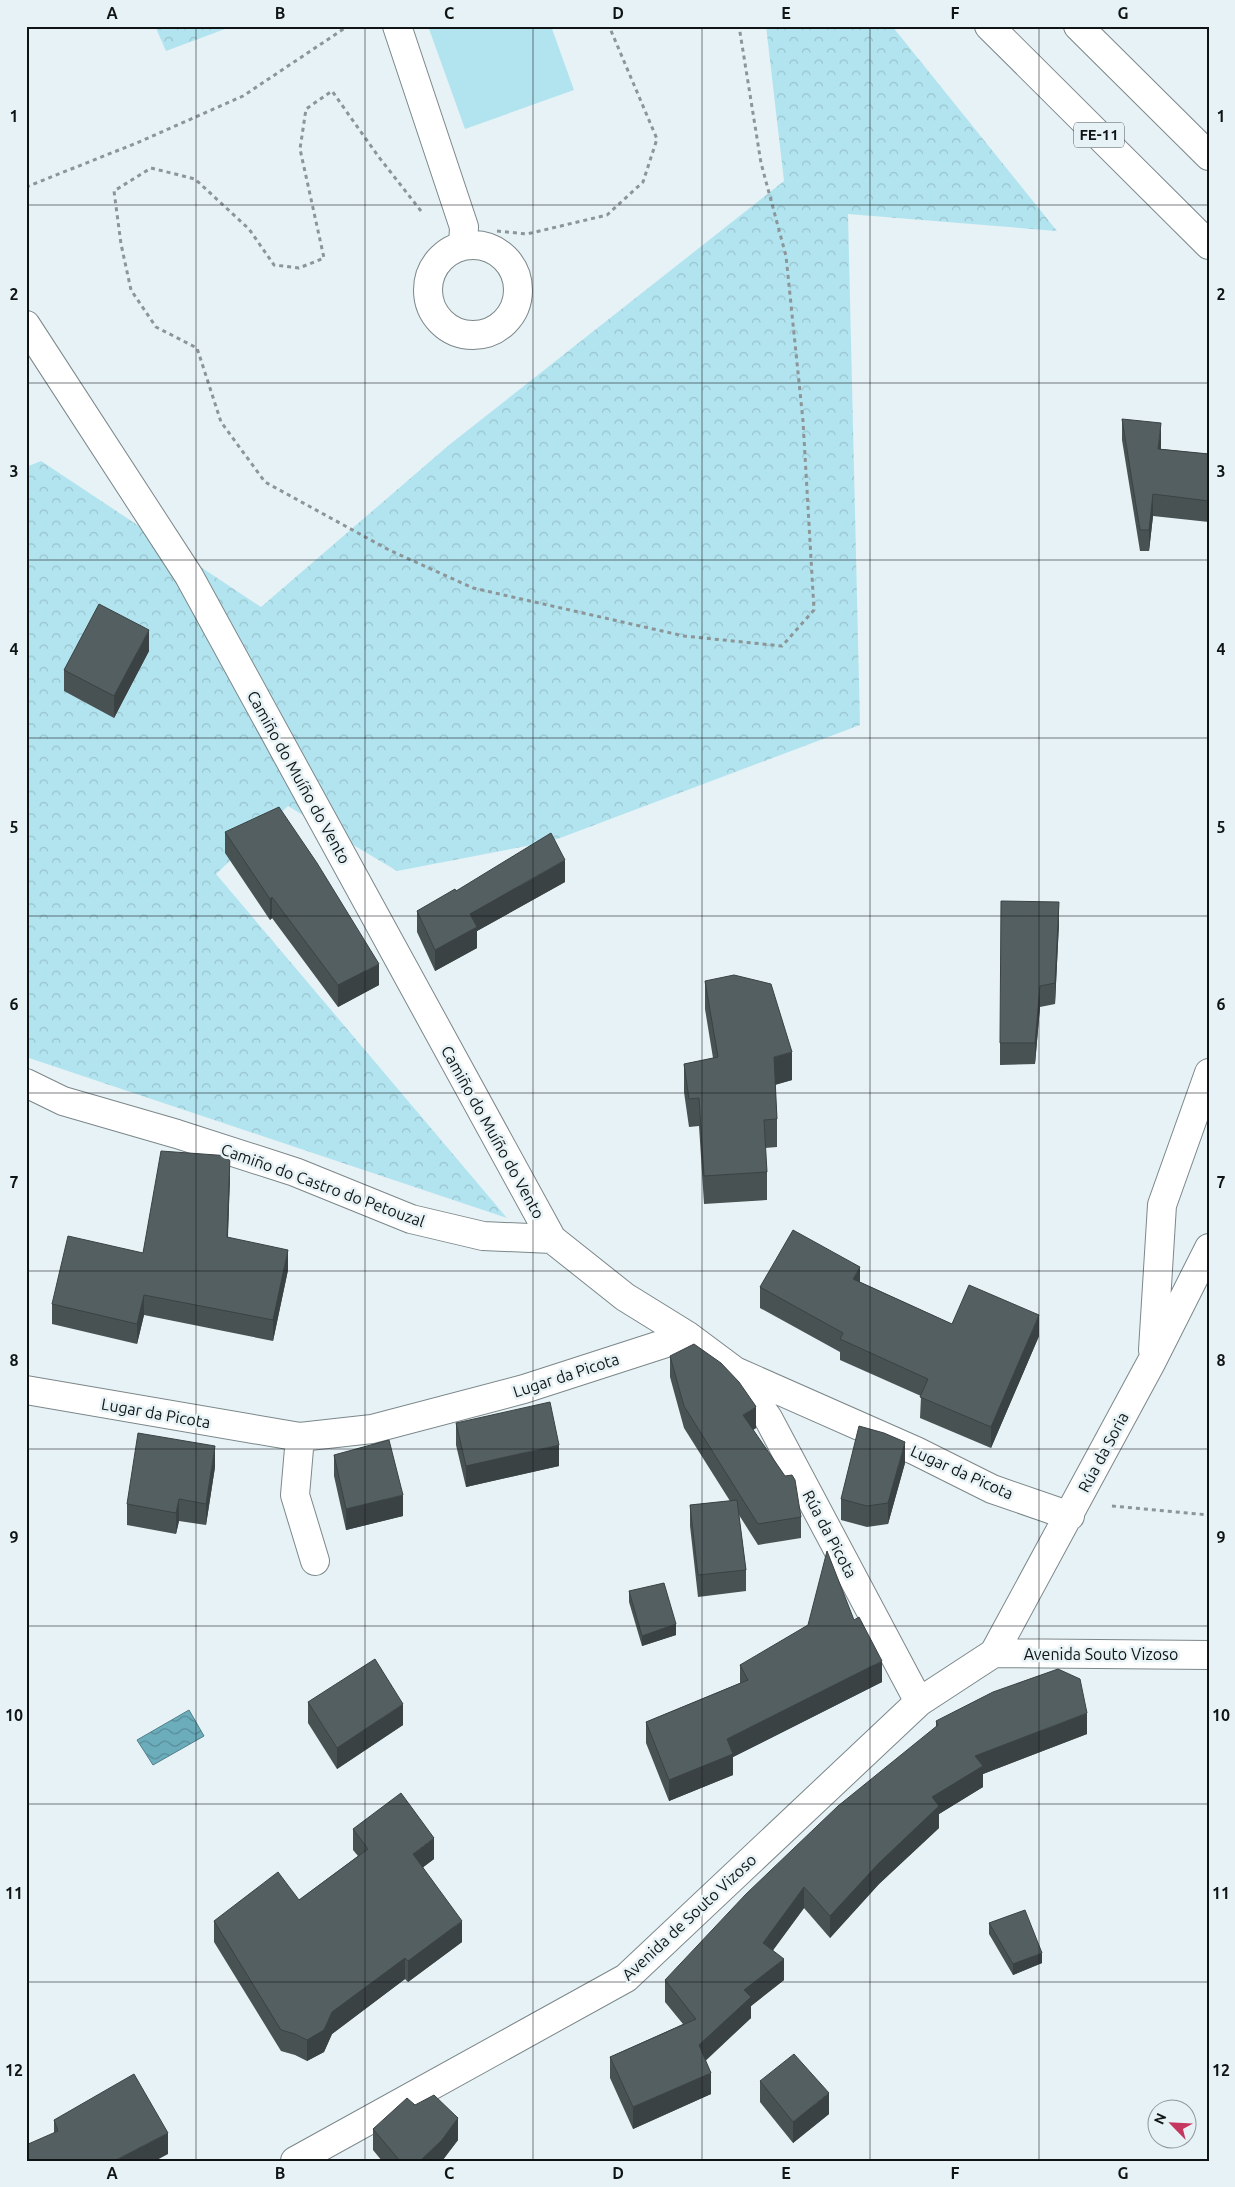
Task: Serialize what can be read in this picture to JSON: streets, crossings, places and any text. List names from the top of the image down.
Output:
{
  "streets": {
    "main road": [
      "FE-11",
      "Camiño do Muíño do Vento",
      "Camiño do Castro do Petouzal",
      "Lugar da Picota",
      "Rúa da Soria",
      "Rúa da Picota",
      "Avenida Souto Vizoso",
      "Avenida de Souto Vizoso"
    ]
  },
  "crossings": [
    ["Camiño do Muíño do Vento", "Camiño do Castro do Petouzal"],
    ["Lugar da Picota", "Rúa da Soria"],
    ["Lugar da Picota", "Rúa da Picota"],
    ["Rúa da Soria", "Avenida Souto Vizoso"],
    ["Rúa da Soria", "Avenida de Souto Vizoso"],
    ["Rúa da Picota", "Avenida de Souto Vizoso"],
    ["Avenida Souto Vizoso", "Avenida de Souto Vizoso"]
  ],
  "north": "top left",
  "grid": {
    "columns": [
      "A",
      "B",
      "C",
      "D",
      "E",
      "F",
      "G"
    ],
    "rows": [
      "1",
      "2",
      "3",
      "4",
      "5",
      "6",
      "7",
      "8",
      "9",
      "10",
      "11",
      "12"
    ]
  }
}
